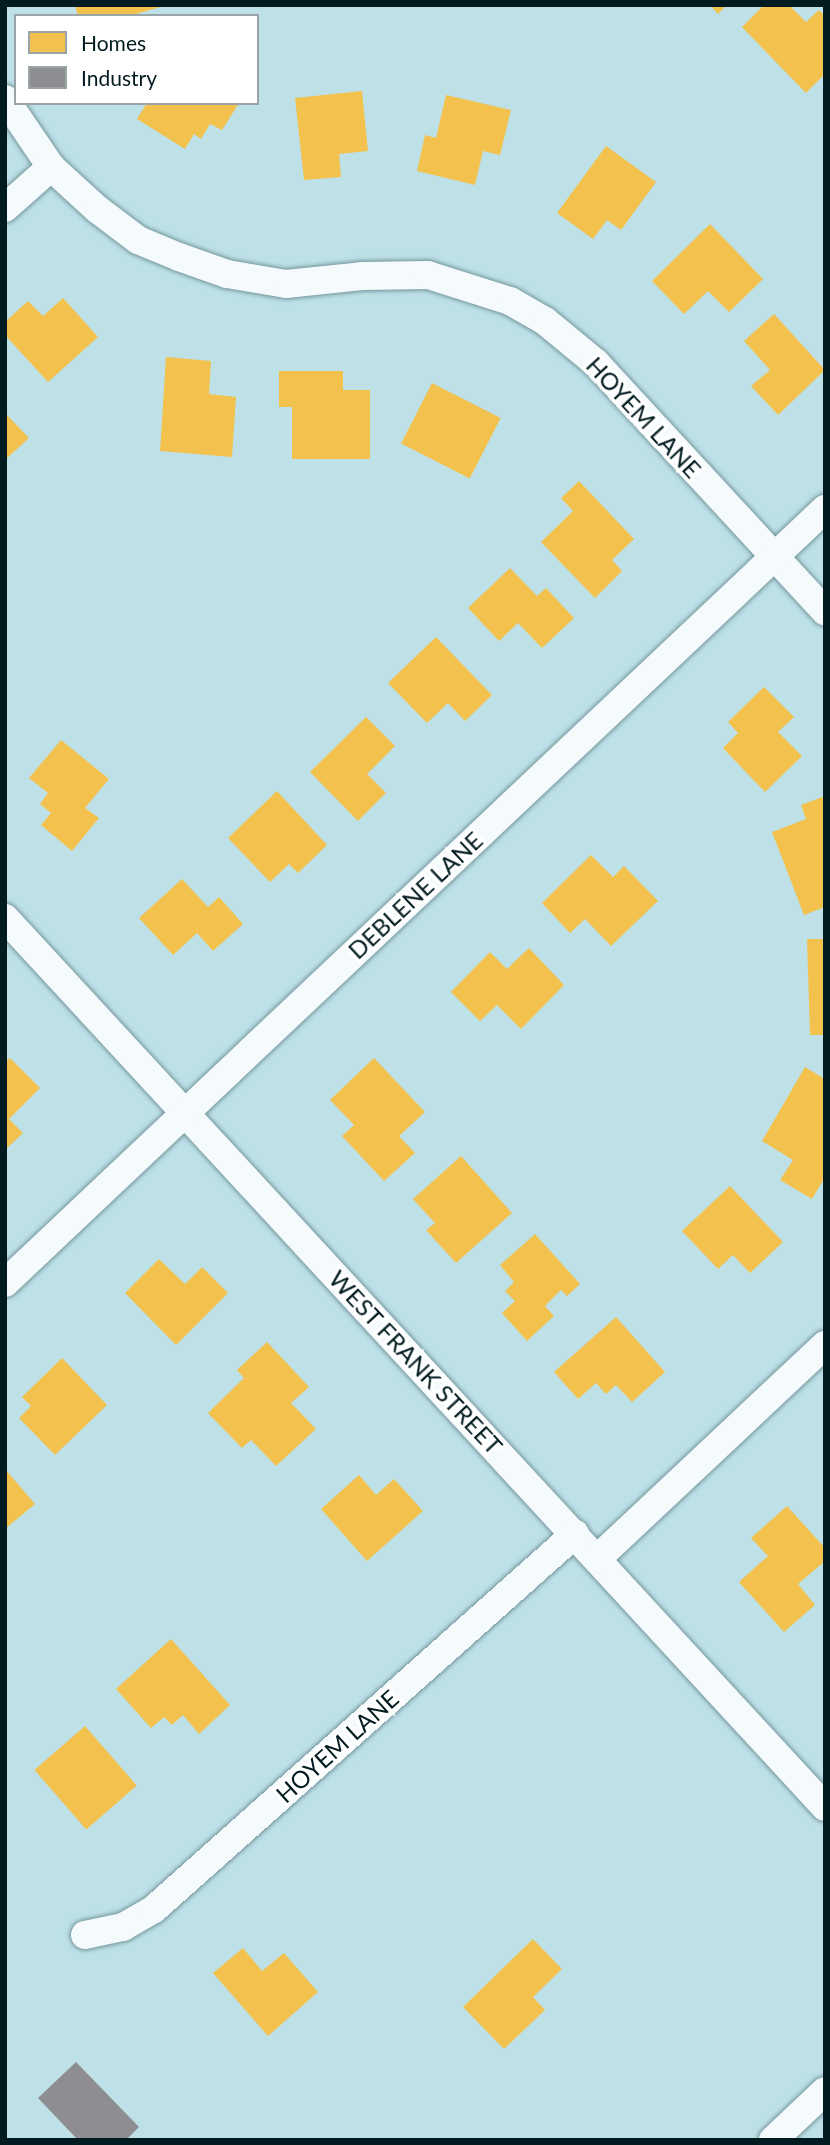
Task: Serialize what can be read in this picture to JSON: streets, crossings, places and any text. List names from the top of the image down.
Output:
{
  "streets": {
    "street": ["HOYEM LANE", "DEBLENE LANE", "WEST FRANK STREET"]
  },
  "crossings": [
    ["HOYEM LANE", "DEBLENE LANE"],
    ["HOYEM LANE", "WEST FRANK STREET"],
    ["DEBLENE LANE", "WEST FRANK STREET"]
  ],
  "legend": ["Homes", "Industry"]
}
